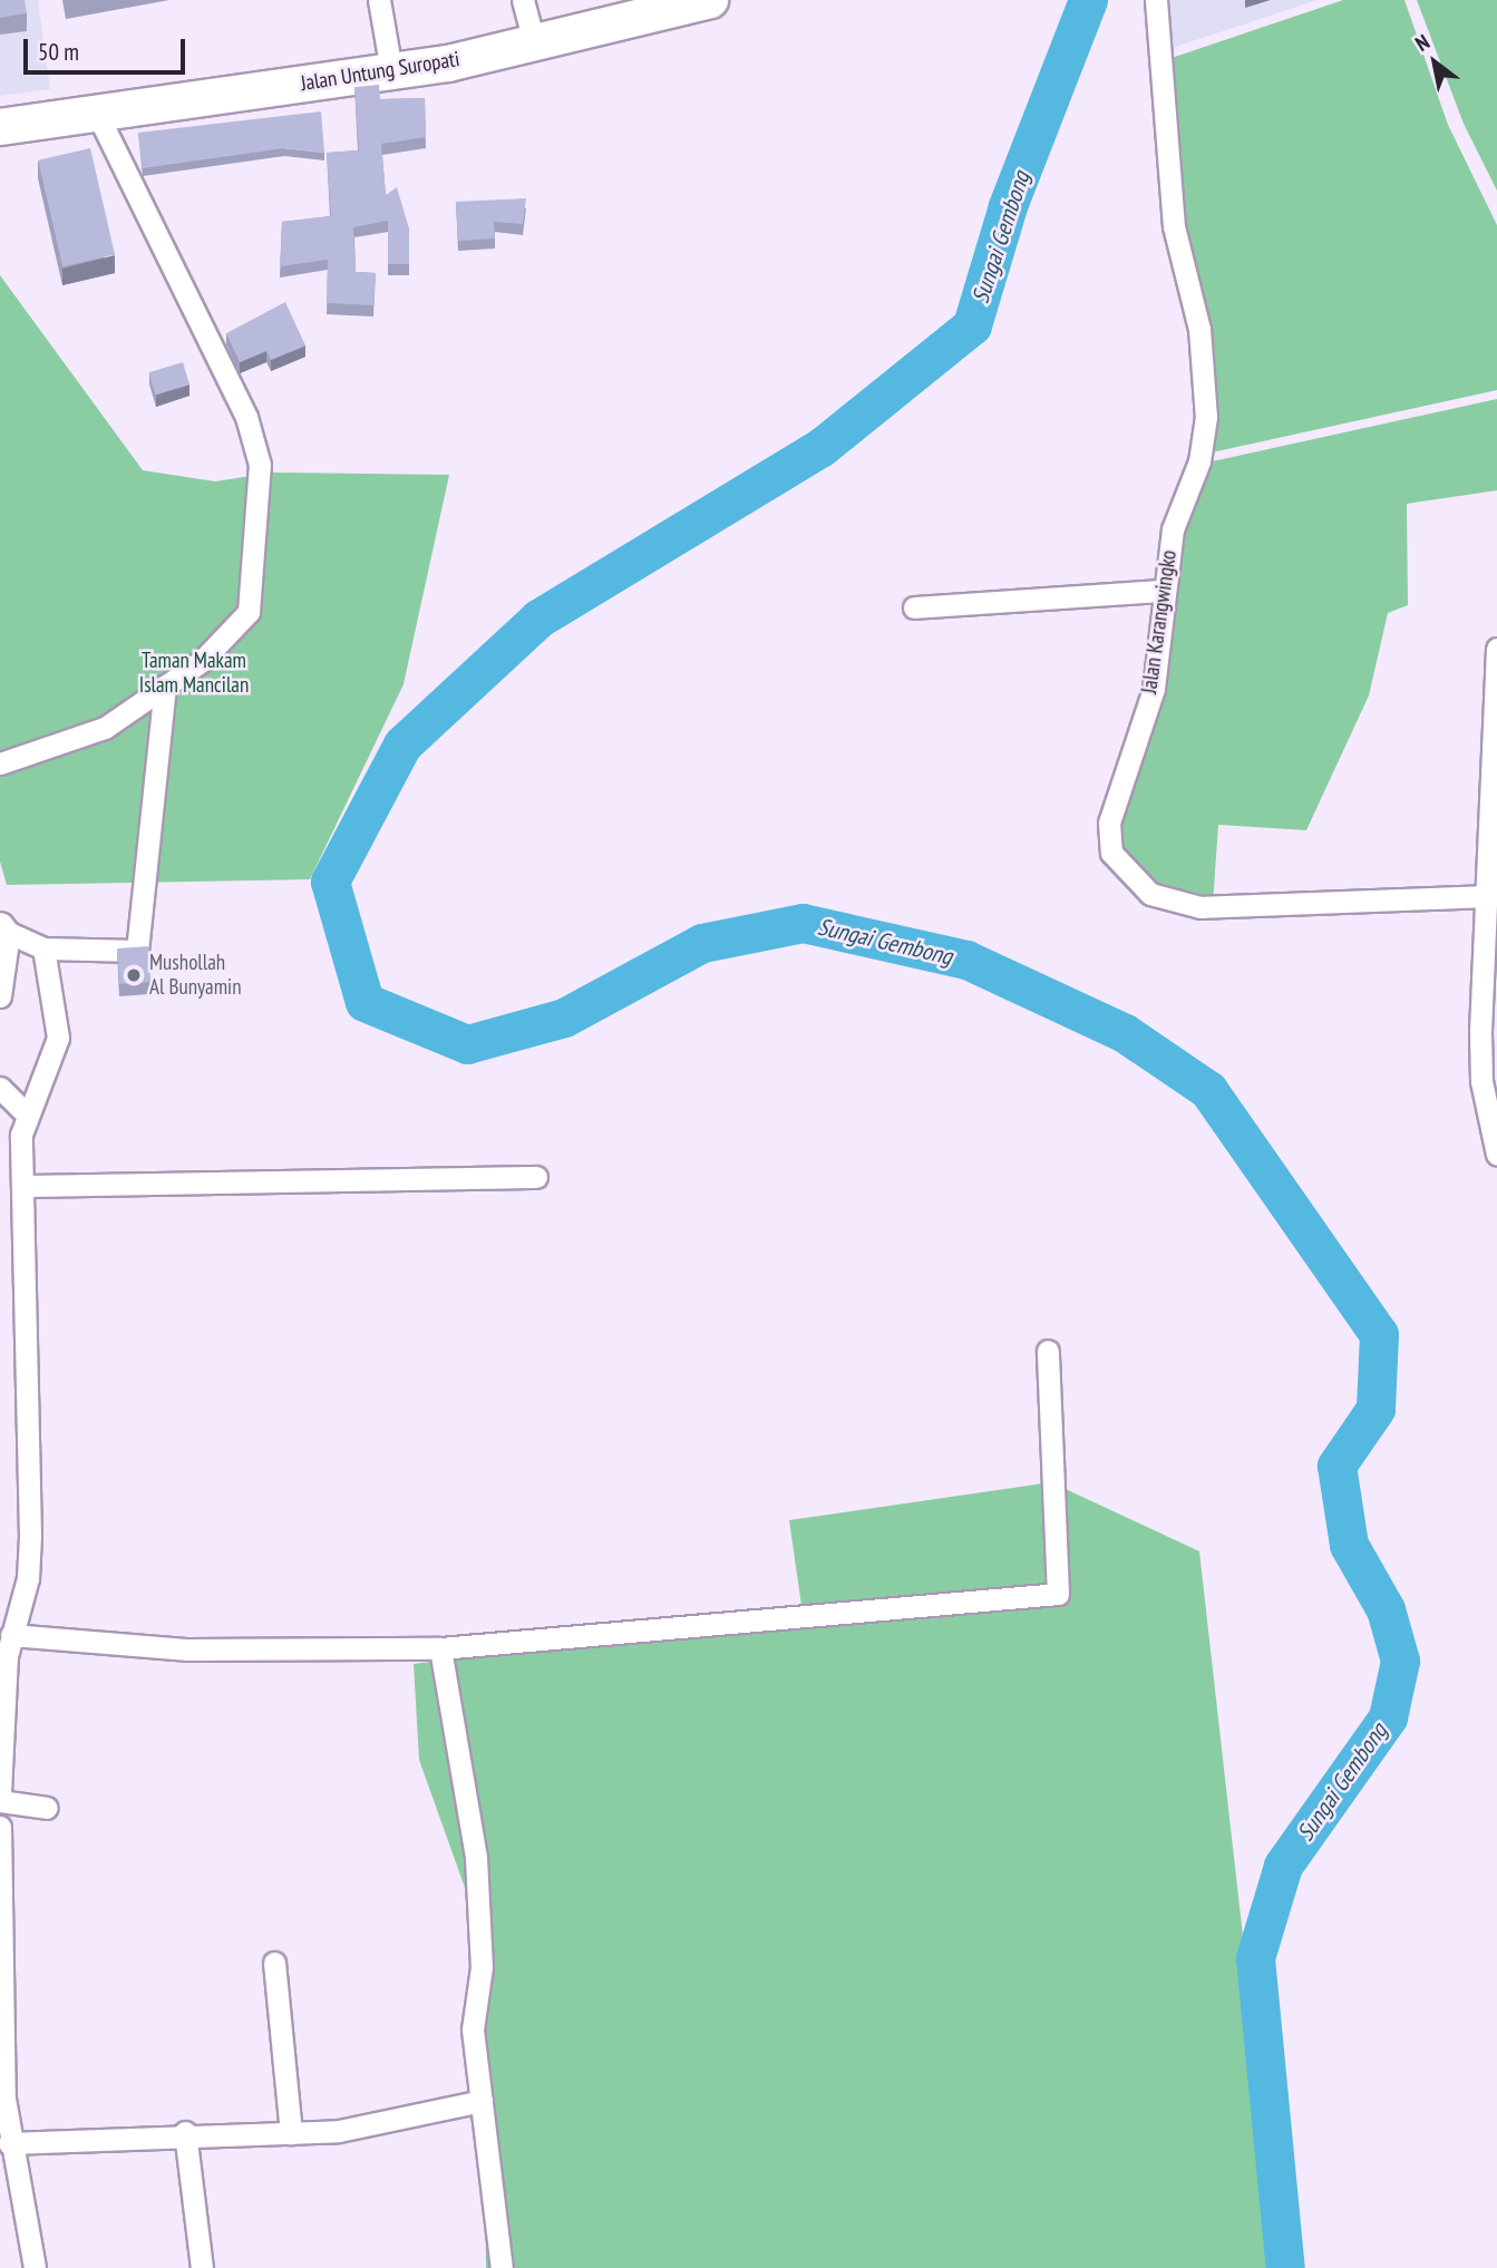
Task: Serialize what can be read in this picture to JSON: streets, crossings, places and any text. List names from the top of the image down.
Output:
{
  "streets": {
    "highway": ["Jalan Untung Suropati"],
    "street": ["Jalan Karangwingko"]
  },
  "water": ["Sungai Gembong"],
  "parks": ["Taman Makam Islam Mancilan"],
  "places": ["Mushollah Al Bunyamin"],
  "scale_bar": "50 m",
  "north": "top left"
}
